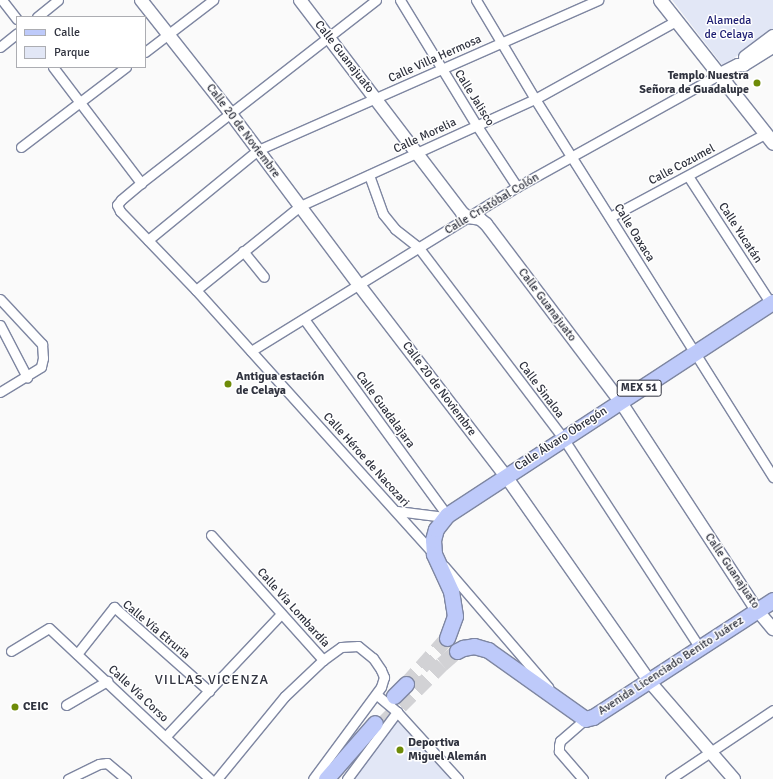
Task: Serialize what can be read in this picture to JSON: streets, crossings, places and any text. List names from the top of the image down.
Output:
{
  "streets": {
    "main road": ["MEX 51", "Calle Álvaro Obregón", "Avenida Licenciado Benito Juárez"],
    "street": [
      "Calle Guanajuato",
      "Calle Villa Hermosa",
      "Calle Jalisco",
      "Calle 20 de Noviembre",
      "Calle Morelia",
      "Calle Cozumel",
      "Calle Cristóbal Colón",
      "Calle Oaxaca",
      "Calle Yucatán",
      "Calle Sinaloa",
      "Calle Guadalajara",
      "Calle Héroe de Nacozari",
      "Calle Vía Lombardía",
      "Calle Vía Etruria",
      "Calle Vía Corso"
    ]
  },
  "crossings": [
    ["Calle Guanajuato", "Calle Villa Hermosa"],
    ["Calle Guanajuato", "Calle Morelia"],
    ["Calle Guanajuato", "Calle Cristóbal Colón"],
    ["Calle Guanajuato", "Calle Álvaro Obregón"],
    ["Calle Guanajuato", "Avenida Licenciado Benito Juárez"],
    ["Calle Villa Hermosa", "Calle Jalisco"],
    ["Calle Villa Hermosa", "Calle 20 de Noviembre"],
    ["Calle Villa Hermosa", "Calle Oaxaca"],
    ["Calle Villa Hermosa", "Calle Héroe de Nacozari"],
    ["Calle Jalisco", "Calle Morelia"],
    ["Calle Jalisco", "Calle Cristóbal Colón"],
    ["Calle 20 de Noviembre", "Calle Morelia"],
    ["Calle 20 de Noviembre", "Calle Cristóbal Colón"],
    ["Calle 20 de Noviembre", "Calle Álvaro Obregón"],
    ["Calle 20 de Noviembre", "Avenida Licenciado Benito Juárez"],
    ["Calle Morelia", "Calle Oaxaca"],
    ["Calle Morelia", "Calle Sinaloa"],
    ["Calle Morelia", "Calle Héroe de Nacozari"],
    ["Calle Cozumel", "Calle Oaxaca"],
    ["Calle Cozumel", "Calle Yucatán"],
    ["Calle Cristóbal Colón", "Calle Oaxaca"],
    ["Calle Cristóbal Colón", "Calle Sinaloa"],
    ["Calle Cristóbal Colón", "Calle Guadalajara"],
    ["Calle Cristóbal Colón", "Calle Héroe de Nacozari"],
    ["Calle Oaxaca", "Calle Álvaro Obregón"],
    ["Calle Yucatán", "Calle Álvaro Obregón"],
    ["Calle Sinaloa", "Calle Álvaro Obregón"],
    ["Calle Sinaloa", "Avenida Licenciado Benito Juárez"],
    ["Calle Guadalajara", "Calle Álvaro Obregón"],
    ["Calle Álvaro Obregón", "Calle Héroe de Nacozari"],
    ["Calle Vía Etruria", "Calle Vía Corso"]
  ],
  "districts": ["VILLAS VICENZA"],
  "parks": ["Alameda de Celaya"],
  "places": [
    "Templo Nuestra Señora de Guadalupe",
    "Antigua estación de Celaya",
    "CEIC",
    "Deportiva Miguel Alemán"
  ],
  "legend": ["Calle", "Parque"]
}
